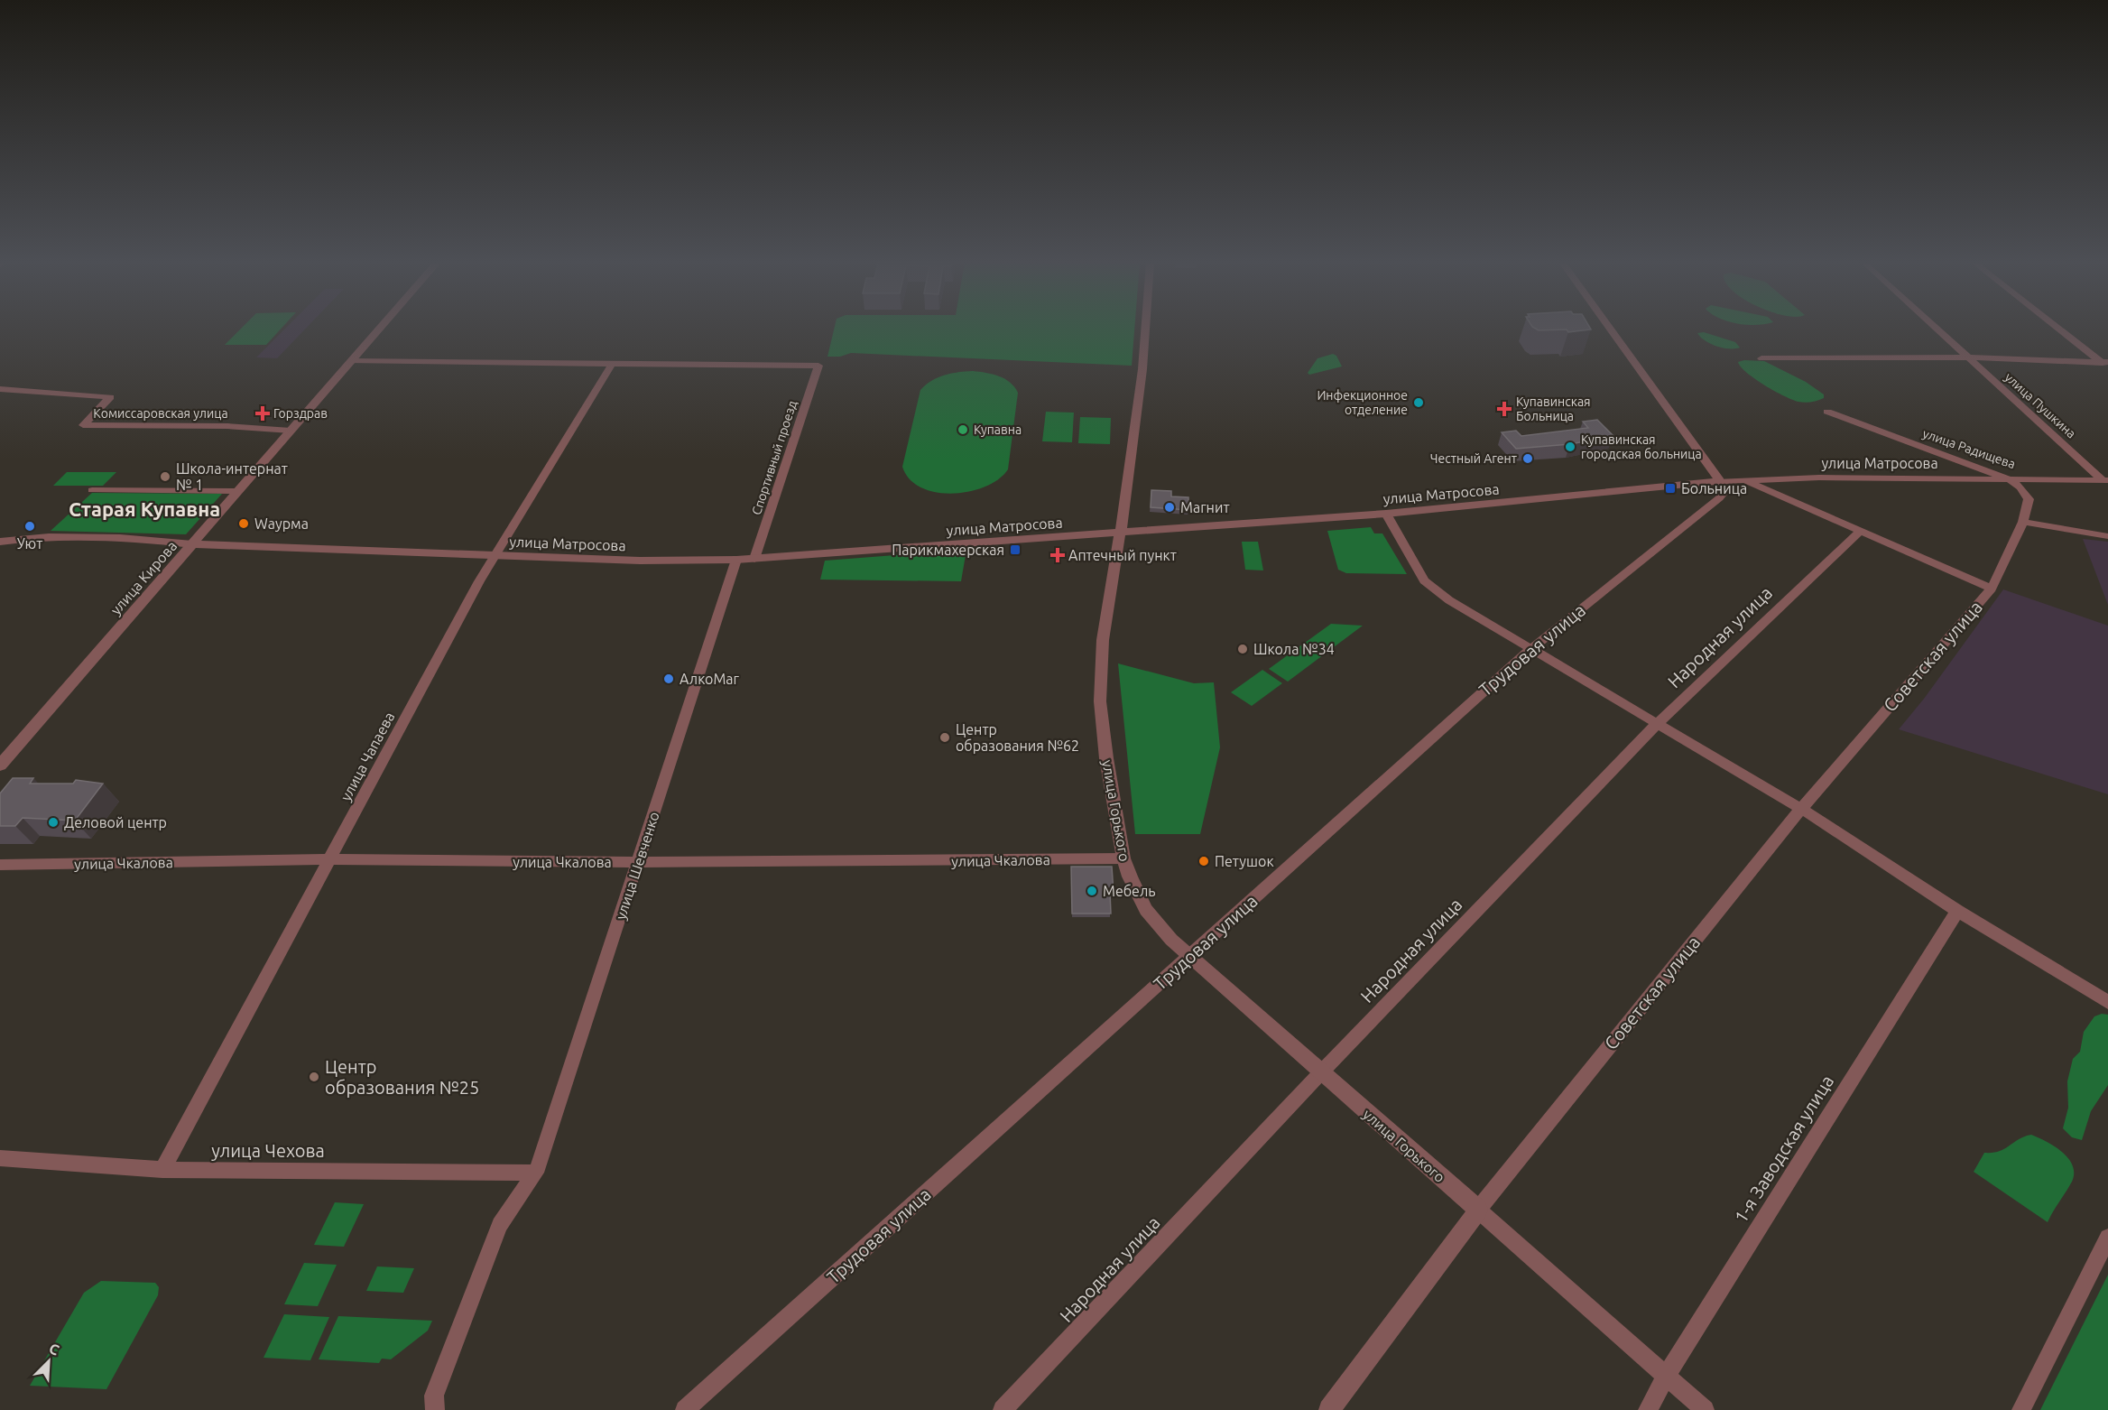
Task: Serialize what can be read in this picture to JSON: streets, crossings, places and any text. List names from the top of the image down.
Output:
{
  "streets": {
    "street": [
      "улица Пушкина",
      "Комиссаровская улица",
      "улица Радищева",
      "Спортивный проезд",
      "улица Матросова",
      "улица Кирова",
      "Народная улица",
      "Трудовая улица",
      "Советская улица",
      "улица Чапаева",
      "улица Горького",
      "улица Чкалова",
      "улица Шевченко",
      "1-я Заводская улица",
      "улица Чехова"
    ]
  },
  "crossings": [
    ["улица Пушкина", "улица Радищева"],
    ["Комиссаровская улица", "улица Кирова"],
    ["улица Радищева", "улица Матросова"],
    ["улица Радищева", "Советская улица"],
    ["Спортивный проезд", "улица Матросова"],
    ["Спортивный проезд", "улица Чапаева"],
    ["улица Матросова", "улица Кирова"],
    ["улица Матросова", "Трудовая улица"],
    ["улица Матросова", "Советская улица"],
    ["улица Матросова", "улица Чапаева"],
    ["улица Матросова", "улица Горького"],
    ["улица Матросова", "улица Шевченко"],
    ["Народная улица", "улица Горького"],
    ["Трудовая улица", "улица Горького"],
    ["Советская улица", "улица Горького"],
    ["улица Чапаева", "улица Чкалова"],
    ["улица Чапаева", "улица Чехова"],
    ["улица Горького", "улица Чкалова"],
    ["улица Чкалова", "улица Шевченко"],
    ["улица Шевченко", "улица Чехова"]
  ],
  "districts": ["Старая Купавна"],
  "places": {
    "other": [
      "Инфекционное отделение",
      "Купавна",
      "Купавинская городская больница",
      "Честный Агент",
      "Школа-интернат № 1",
      "Магнит",
      "Wаурма",
      "Уют",
      "Школа №34",
      "АлкоМаг",
      "Центр образования №62",
      "Деловой центр",
      "Петушок",
      "Мебель",
      "Центр образования №25"
    ],
    "health": ["Купавинская Больница", "Горздрав", "Аптечный пункт"],
    "transit": ["Больница", "Парикмахерская"]
  },
  "north": "top right"
}
